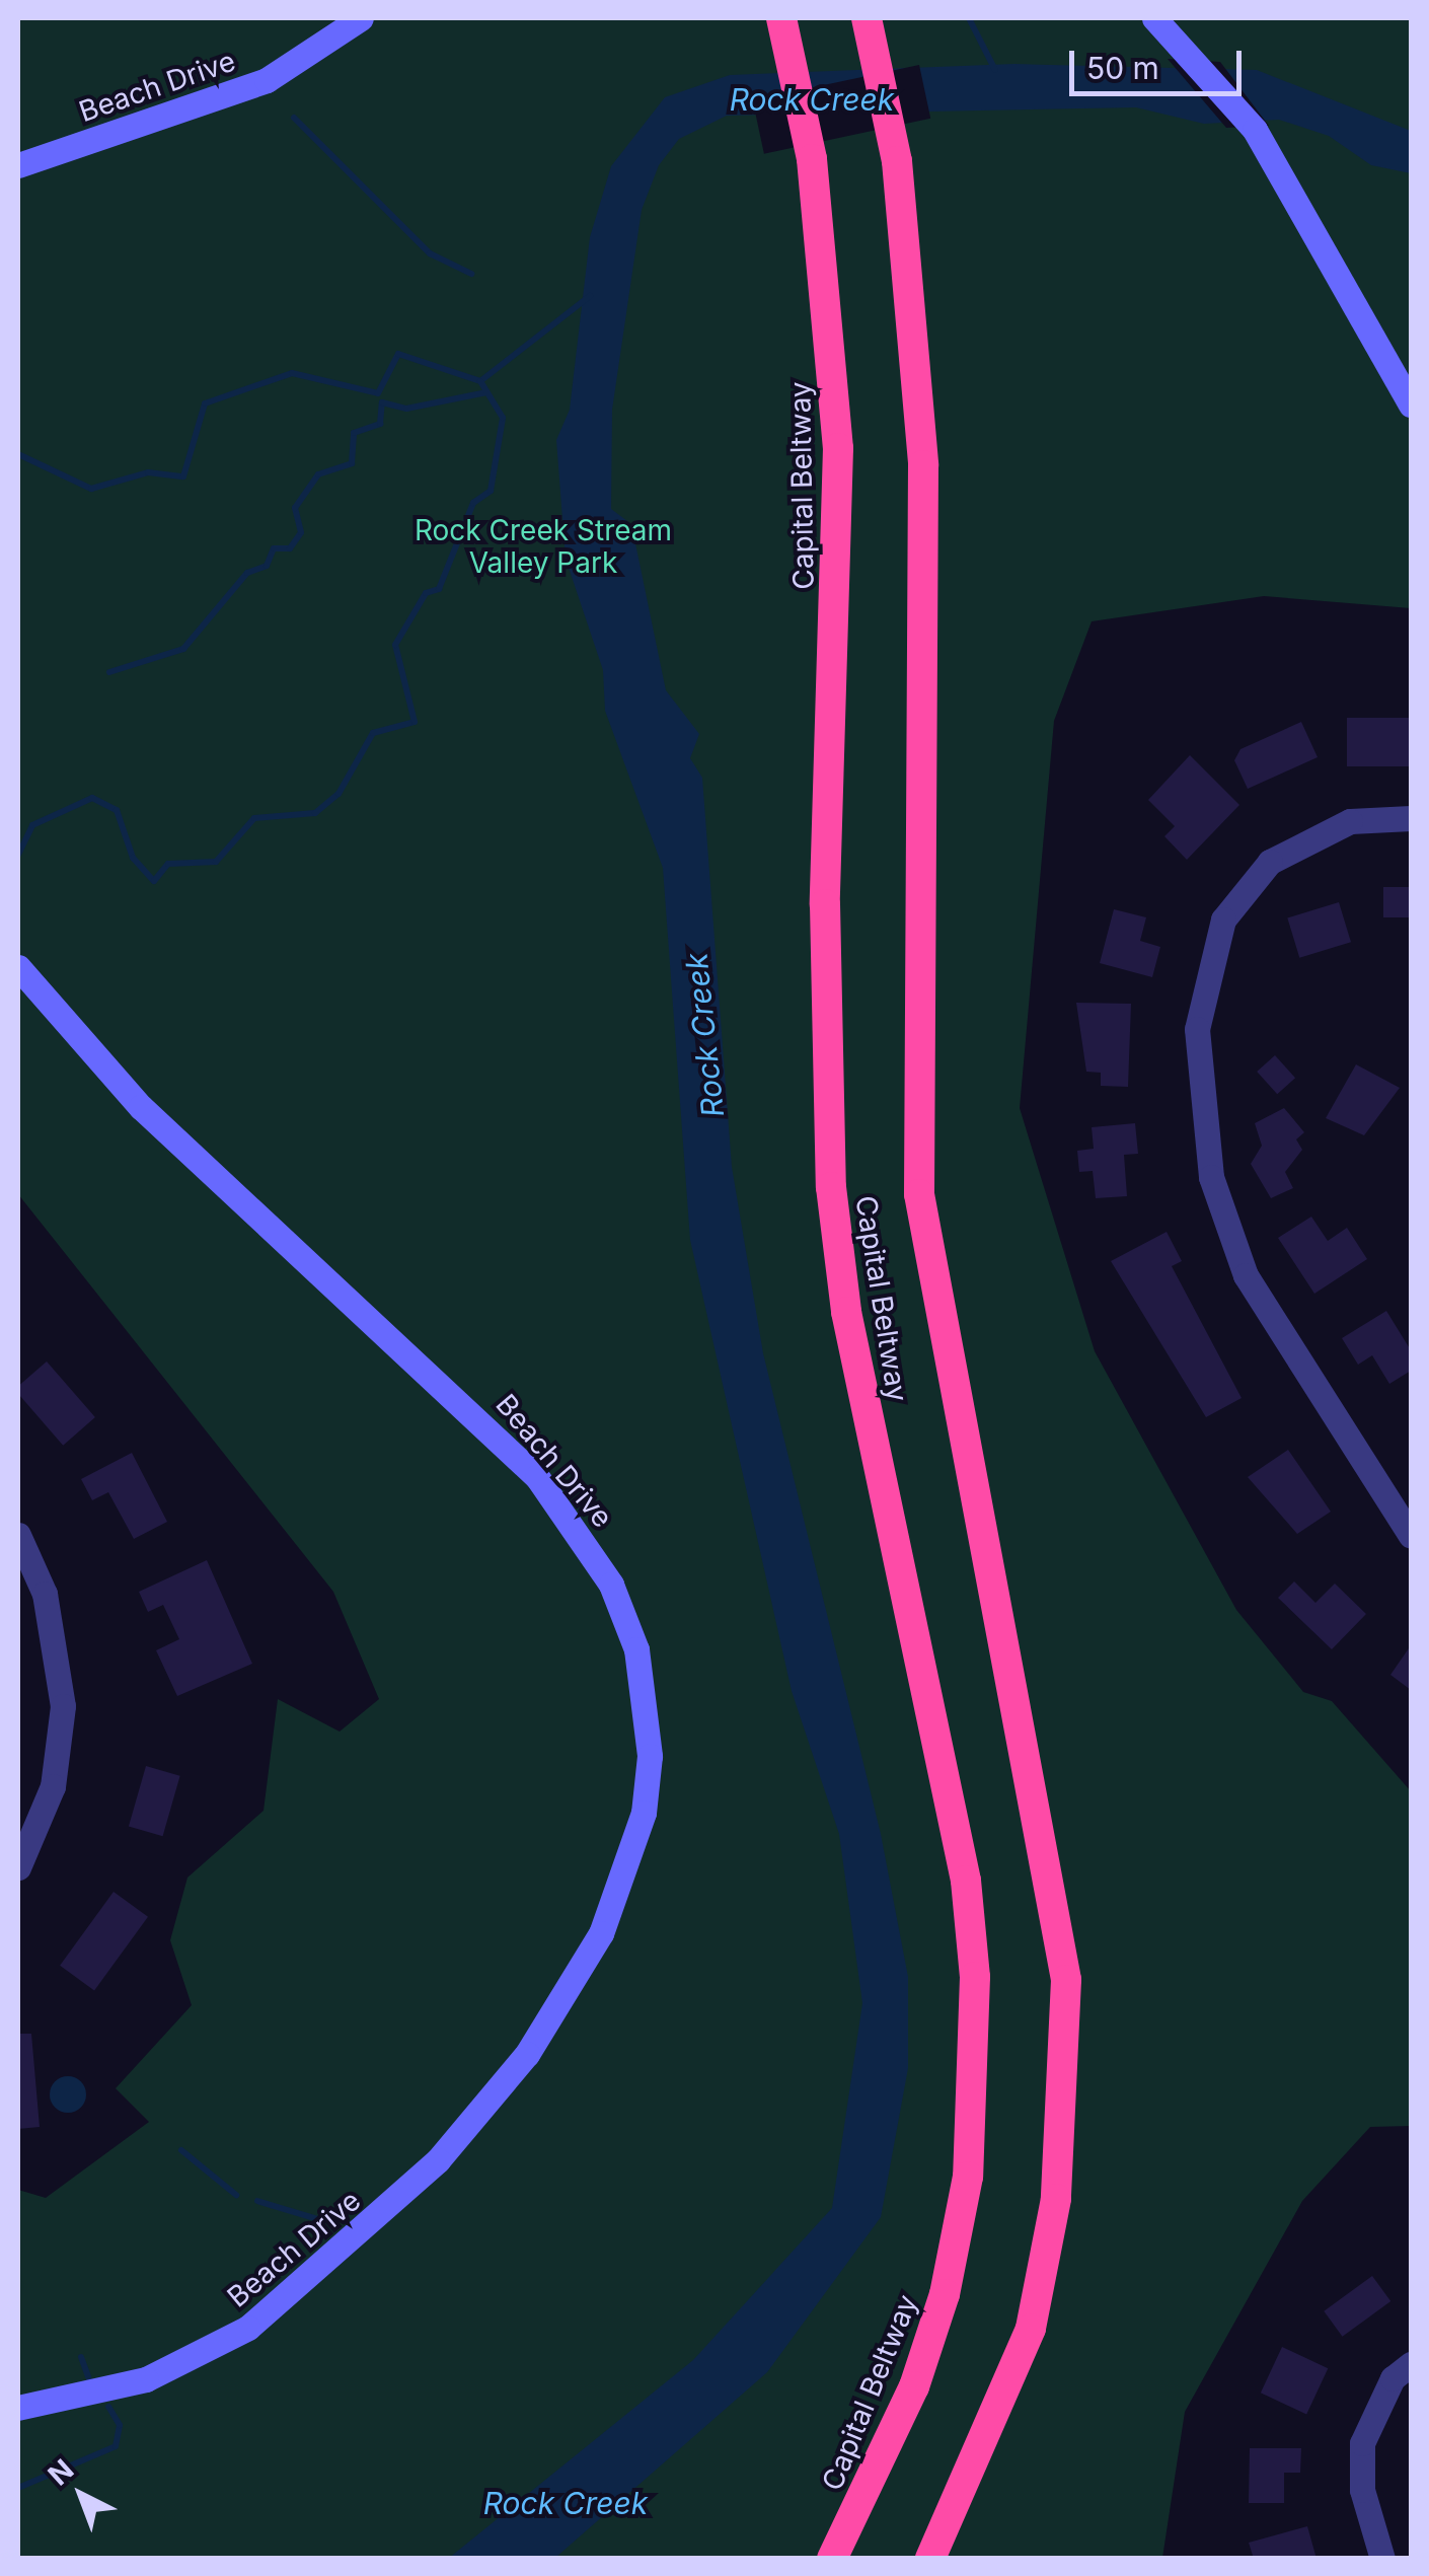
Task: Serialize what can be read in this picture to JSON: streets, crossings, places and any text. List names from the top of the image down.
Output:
{
  "streets": {
    "highway": ["Capital Beltway"],
    "street": ["Beach Drive"]
  },
  "water": ["Rock Creek"],
  "parks": ["Rock Creek Stream Valley Park"],
  "scale_bar": "50 m",
  "north": "top left"
}
